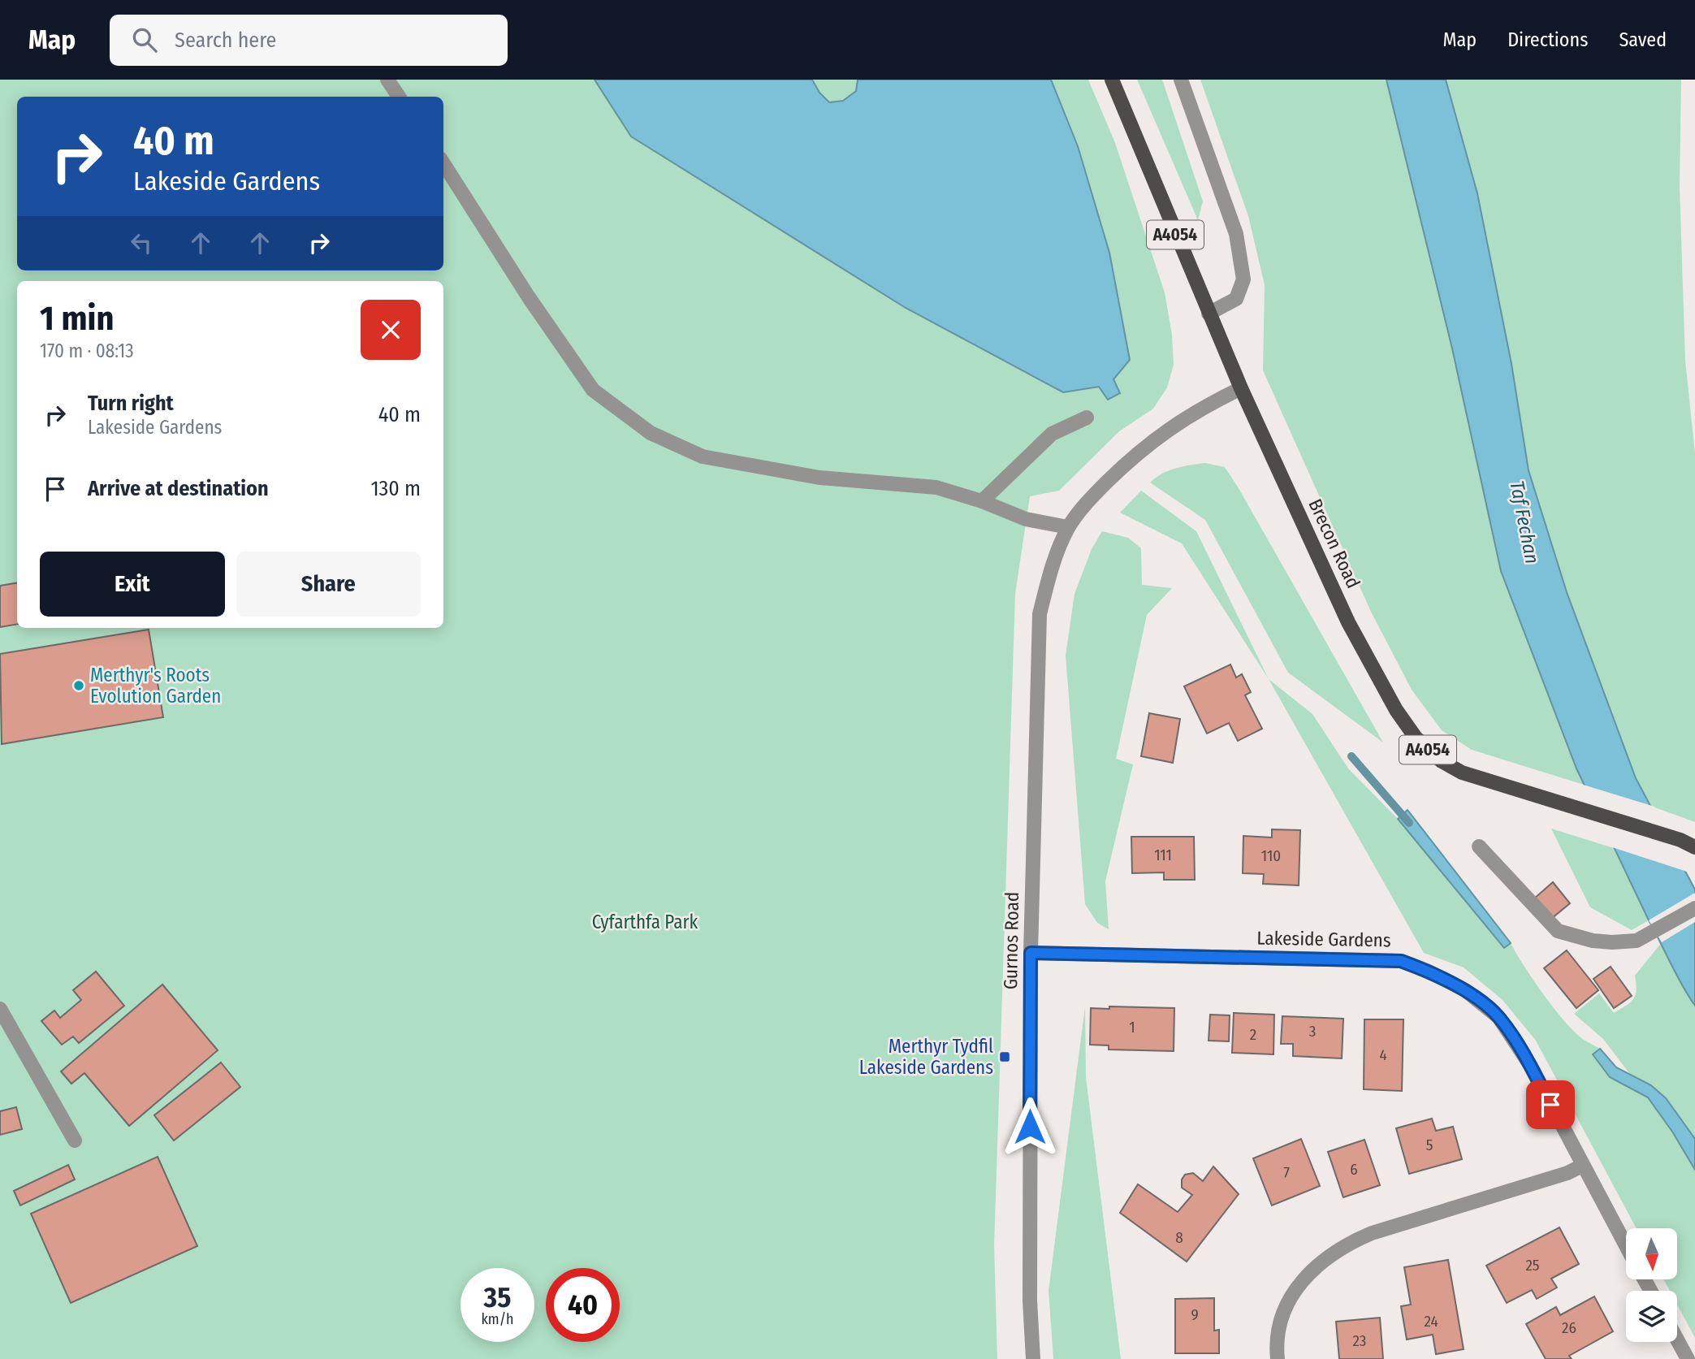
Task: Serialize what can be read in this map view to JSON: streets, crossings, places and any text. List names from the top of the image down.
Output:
{
  "streets": {
    "main road": ["A4054", "Brecon Road"],
    "street": ["Lakeside Gardens", "Gurnos Road"]
  },
  "crossings": [
    ["Lakeside Gardens", "Gurnos Road"]
  ],
  "water": ["Taf Fechan"],
  "parks": ["Cyfarthfa Park"],
  "places": {
    "other": ["Merthyr's Roots Evolution Garden"],
    "transit": ["Merthyr Tydfil Lakeside Gardens"]
  },
  "house_numbers": [
    "111",
    "110",
    "1",
    "3",
    "2",
    "4",
    "5",
    "6",
    "7",
    "8",
    "25",
    "9",
    "24",
    "26",
    "23"
  ],
  "north": "bottom",
  "page": {
    "header": "Map",
    "search": "Search here",
    "nav": ["Map", "Directions", "Saved"],
    "turn": ["40 m", "Lakeside Gardens"],
    "heading": ["1 min", "170 m · 08:13"],
    "list": [
      {
        "name": "Turn right",
        "note": "Lakeside Gardens",
        "value": "40 m"
      },
      {
        "name": "Arrive at destination",
        "value": "130 m"
      }
    ],
    "buttons": ["Exit", "Share"],
    "speed": "35 km/h",
    "limit": "40"
  }
}
